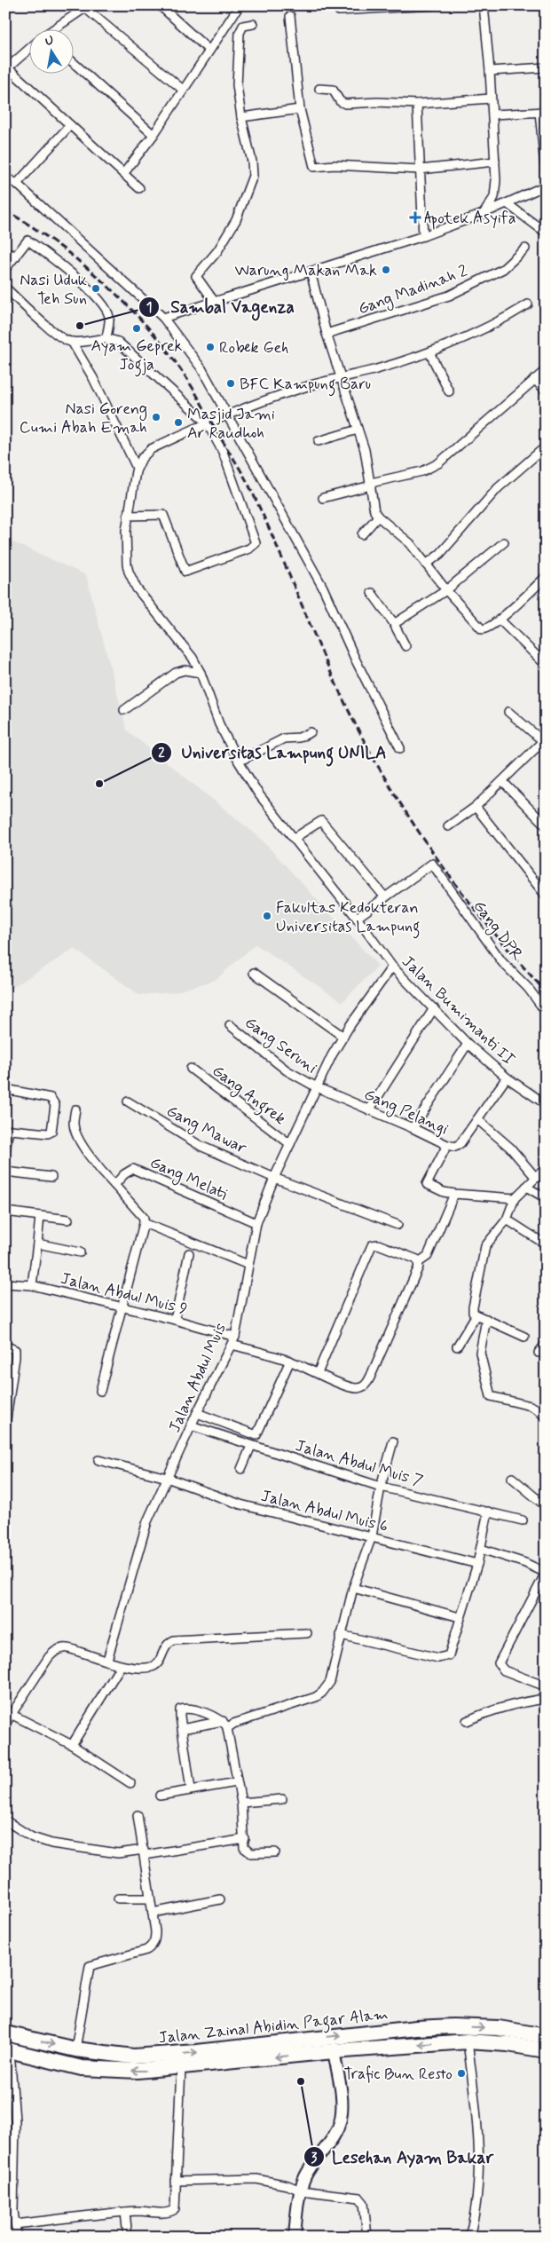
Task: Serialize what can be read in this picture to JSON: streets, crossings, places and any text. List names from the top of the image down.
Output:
{
  "streets": {
    "highway": ["Jalan Zainal Abidin Pagar Alam"],
    "street": [
      "Gang Madinah 2",
      "Gang DPR",
      "Jalan Bumimanti II",
      "Gang Seruni",
      "Gang Angrek",
      "Gang Pelangi",
      "Gang Mawar",
      "Gang Melati",
      "Jalan Abdul Muis 9",
      "Jalan Abdul Muis",
      "Jalan Abdul Muis 7",
      "Jalan Abdul Muis 6"
    ]
  },
  "crossings": [
    ["Jalan Bumimanti II", "Gang Pelangi"],
    ["Jalan Bumimanti II", "Jalan Abdul Muis"],
    ["Gang Seruni", "Gang Pelangi"],
    ["Gang Seruni", "Jalan Abdul Muis"],
    ["Gang Angrek", "Jalan Abdul Muis"],
    ["Gang Pelangi", "Jalan Abdul Muis"],
    ["Gang Mawar", "Jalan Abdul Muis"],
    ["Gang Melati", "Jalan Abdul Muis"],
    ["Jalan Abdul Muis 9", "Jalan Abdul Muis"],
    ["Jalan Abdul Muis", "Jalan Abdul Muis 7"],
    ["Jalan Abdul Muis", "Jalan Abdul Muis 6"]
  ],
  "places": {
    "health": ["Apotek Asyifa"],
    "other": [
      "Warung Makan Mak",
      "Nasi Uduk Teh Sun",
      "Sambal Vagenza",
      "Ayam Geprek Jogja",
      "Robek Geh",
      "BFC Kampung Baru",
      "Nasi Goreng Cumi Abah Emah",
      "Masjid Jami Ar Raudhoh",
      "Universitas Lampung UNILA",
      "Fakultas Kedokteran Universitas Lampung",
      "Trafic Bun Resto",
      "Lesehan Ayam Bakar"
    ]
  },
  "north": "top"
}
